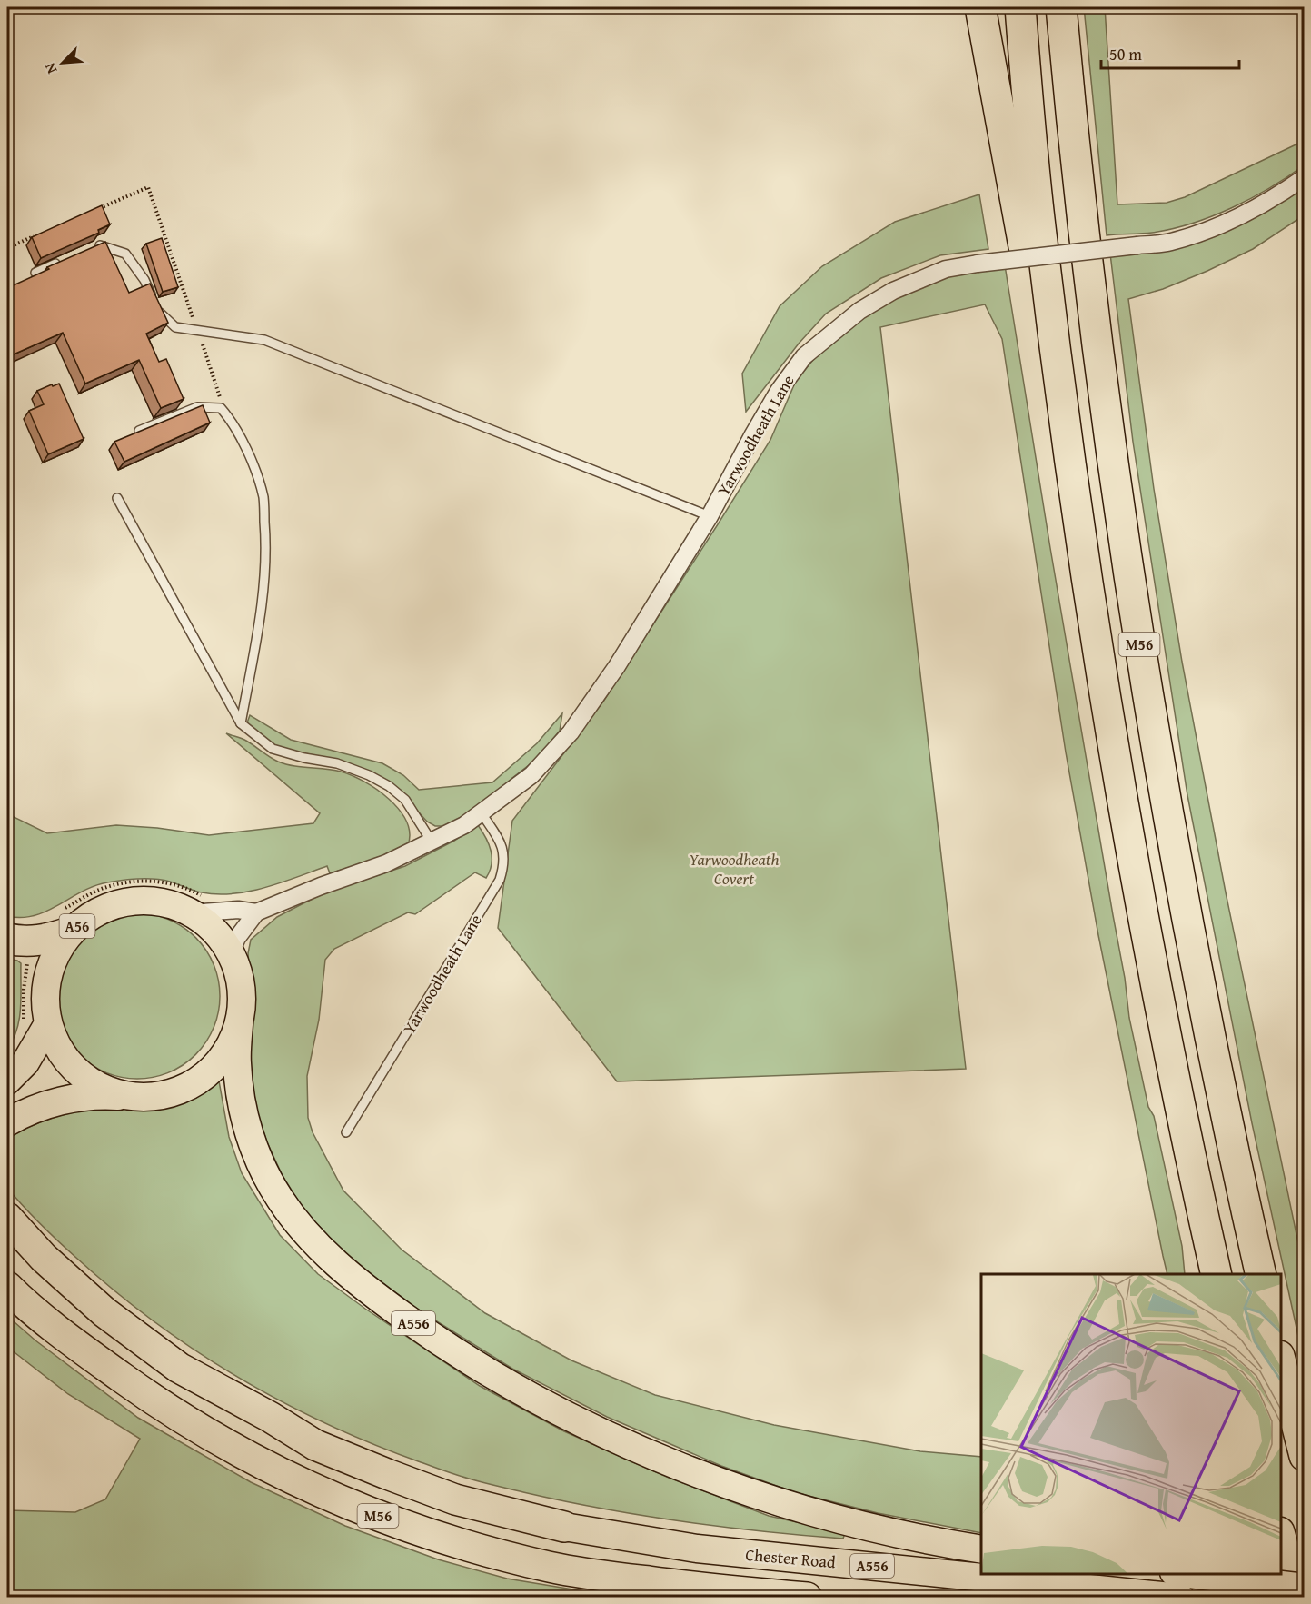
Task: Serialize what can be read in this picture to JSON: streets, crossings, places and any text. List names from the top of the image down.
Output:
{
  "streets": {
    "highway": [
      "M56",
      "A56",
      "A556",
      "Chester Road"
    ],
    "street": ["Yarwoodheath Lane"]
  },
  "crossings": [
    ["Yarwoodheath Lane", "A56"],
    ["M56", "Chester Road"],
    ["A56", "A556"]
  ],
  "parks": ["Yarwoodheath Covert"],
  "scale_bar": "50 m",
  "north": "bottom left"
}
